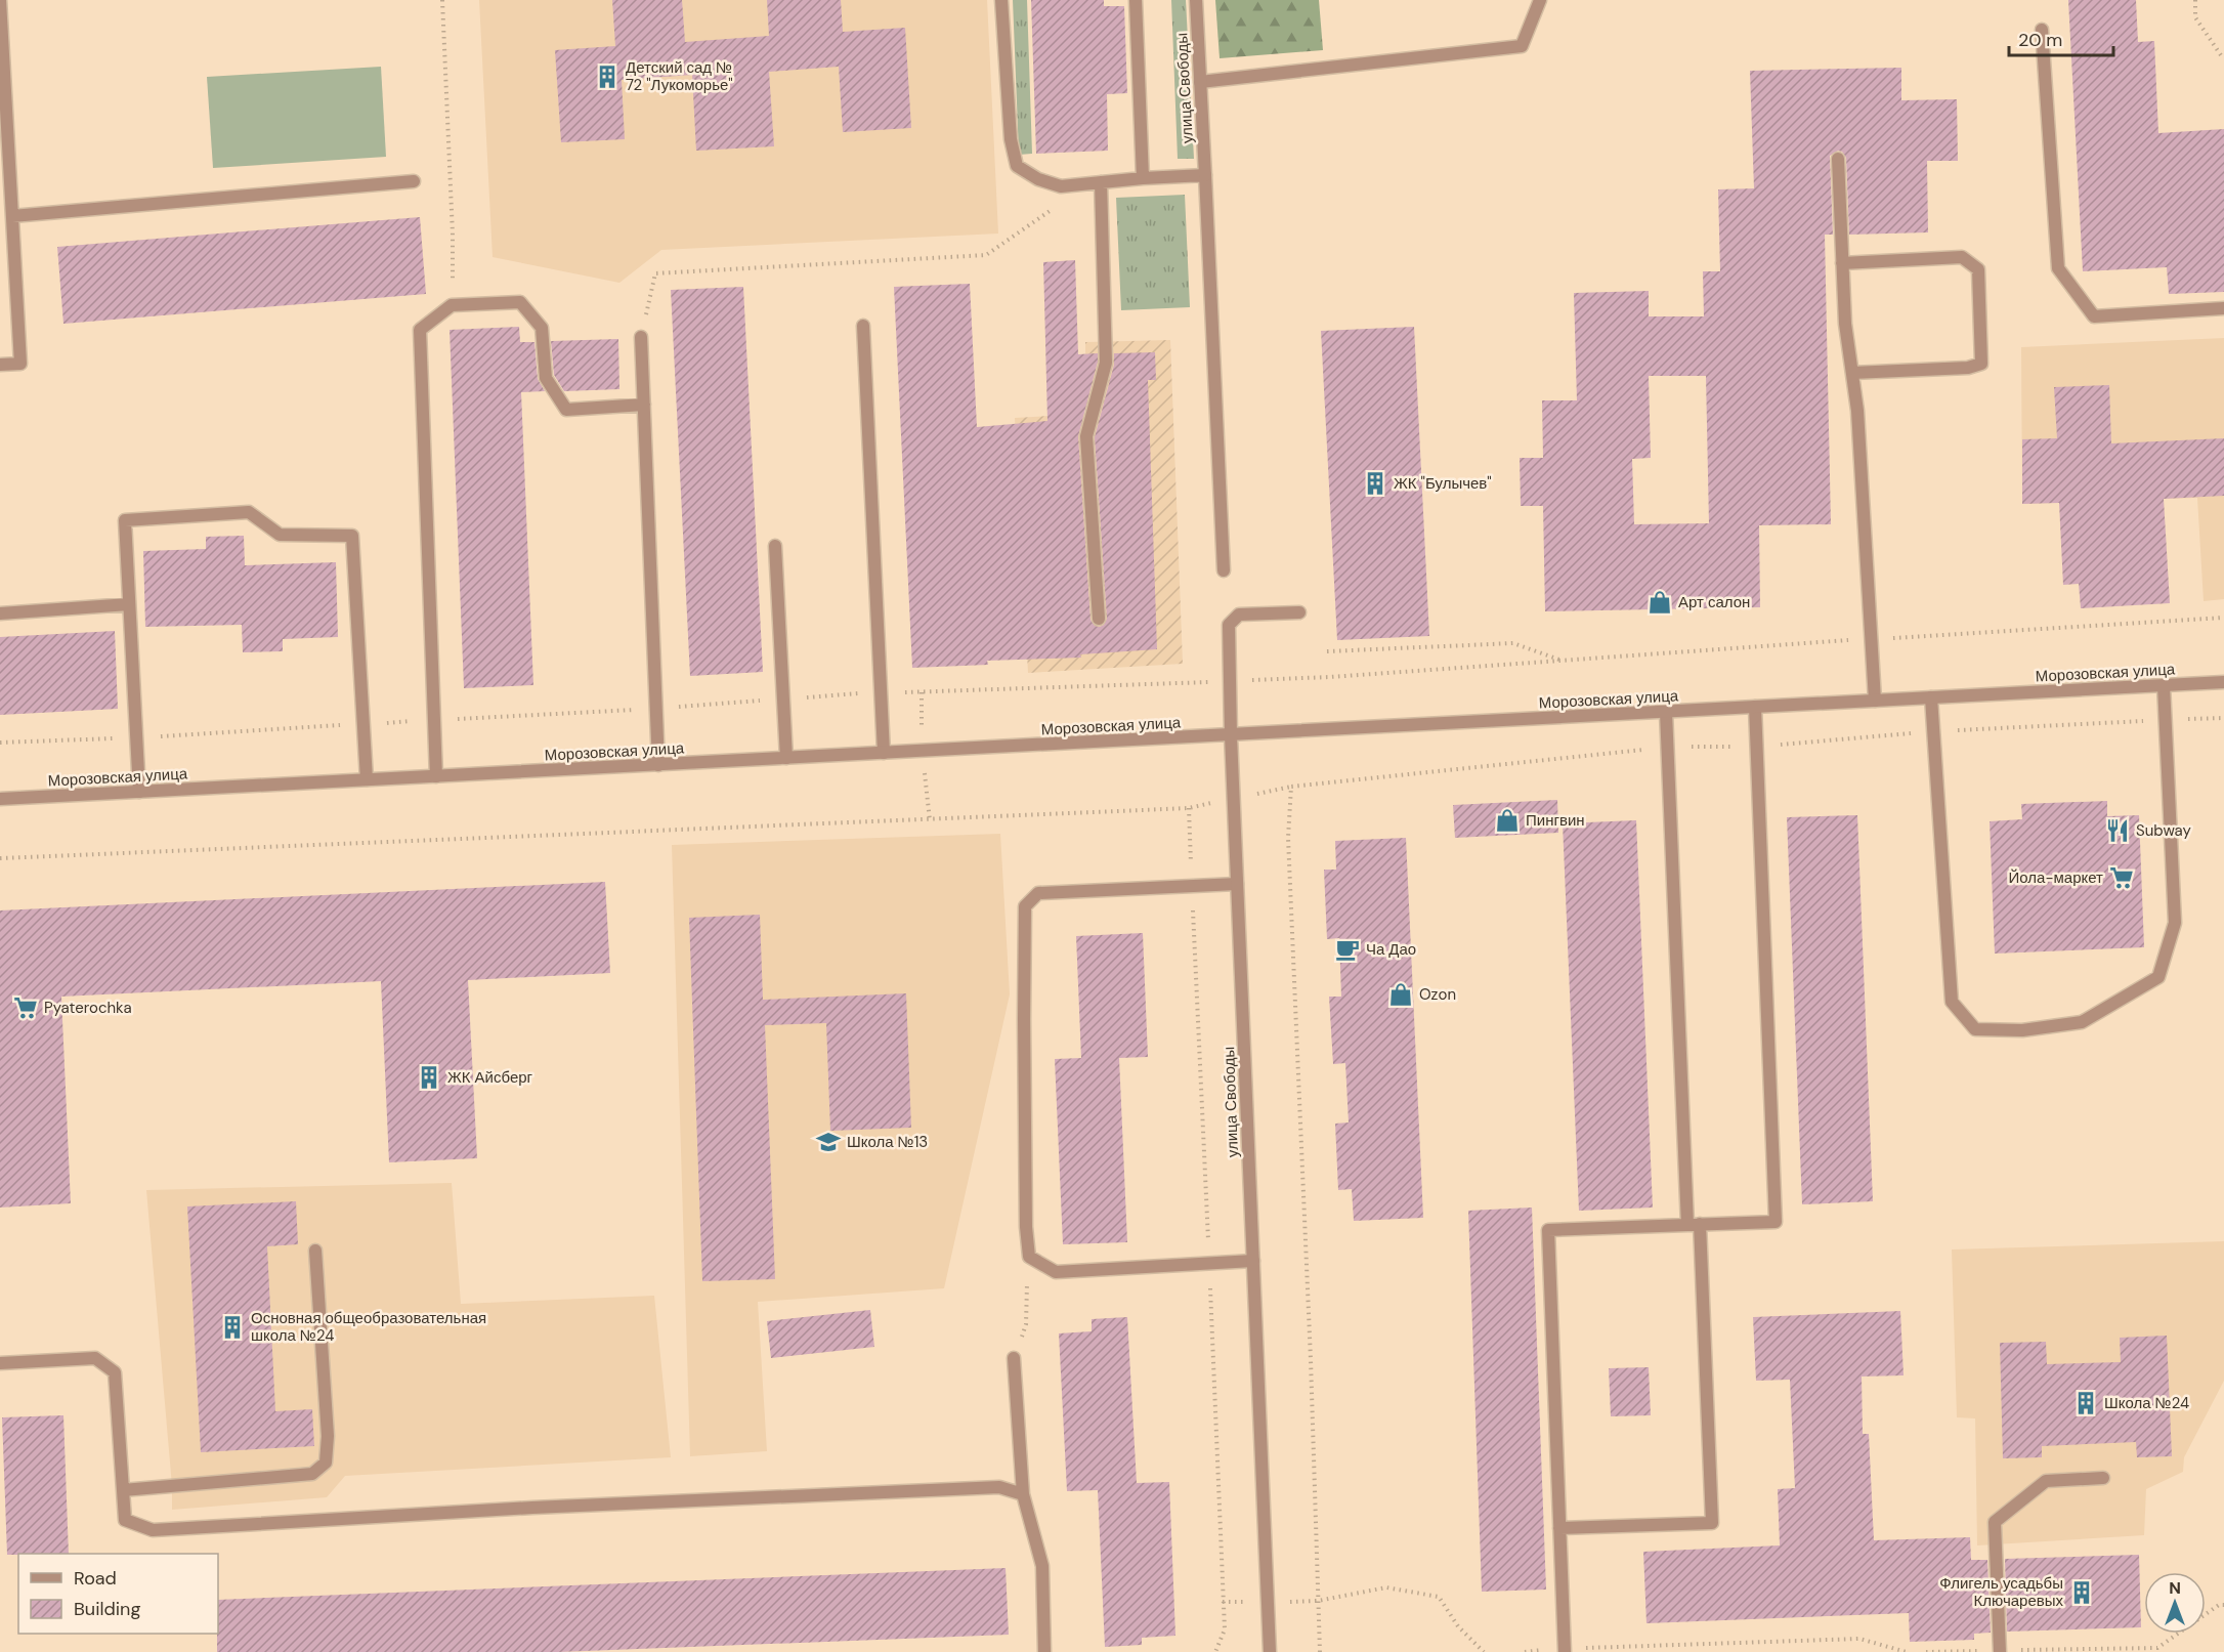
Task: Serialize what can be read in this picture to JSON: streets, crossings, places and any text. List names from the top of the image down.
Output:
{
  "streets": {
    "street": ["улица Свободы", "Морозовская улица"]
  },
  "crossings": [
    ["улица Свободы", "Морозовская улица"]
  ],
  "places": {
    "building": [
      "Детский сад № 72 \"Лукоморье\"",
      "ЖК \"Булычев\"",
      "ЖК Айсберг",
      "Основная общеобразовательная школа №24",
      "Школа №24",
      "Флигель усадьбы Ключаревых"
    ],
    "shop": ["Арт салон", "Пингвин", "Ozon"],
    "restaurant": ["Subway"],
    "supermarket": ["Йола-маркет", "Pyaterochka"],
    "cafe": ["Ча Дао"],
    "school or university": ["Школа №13"]
  },
  "legend": ["Road", "Building"],
  "scale_bar": "20 m",
  "north": "top"
}
